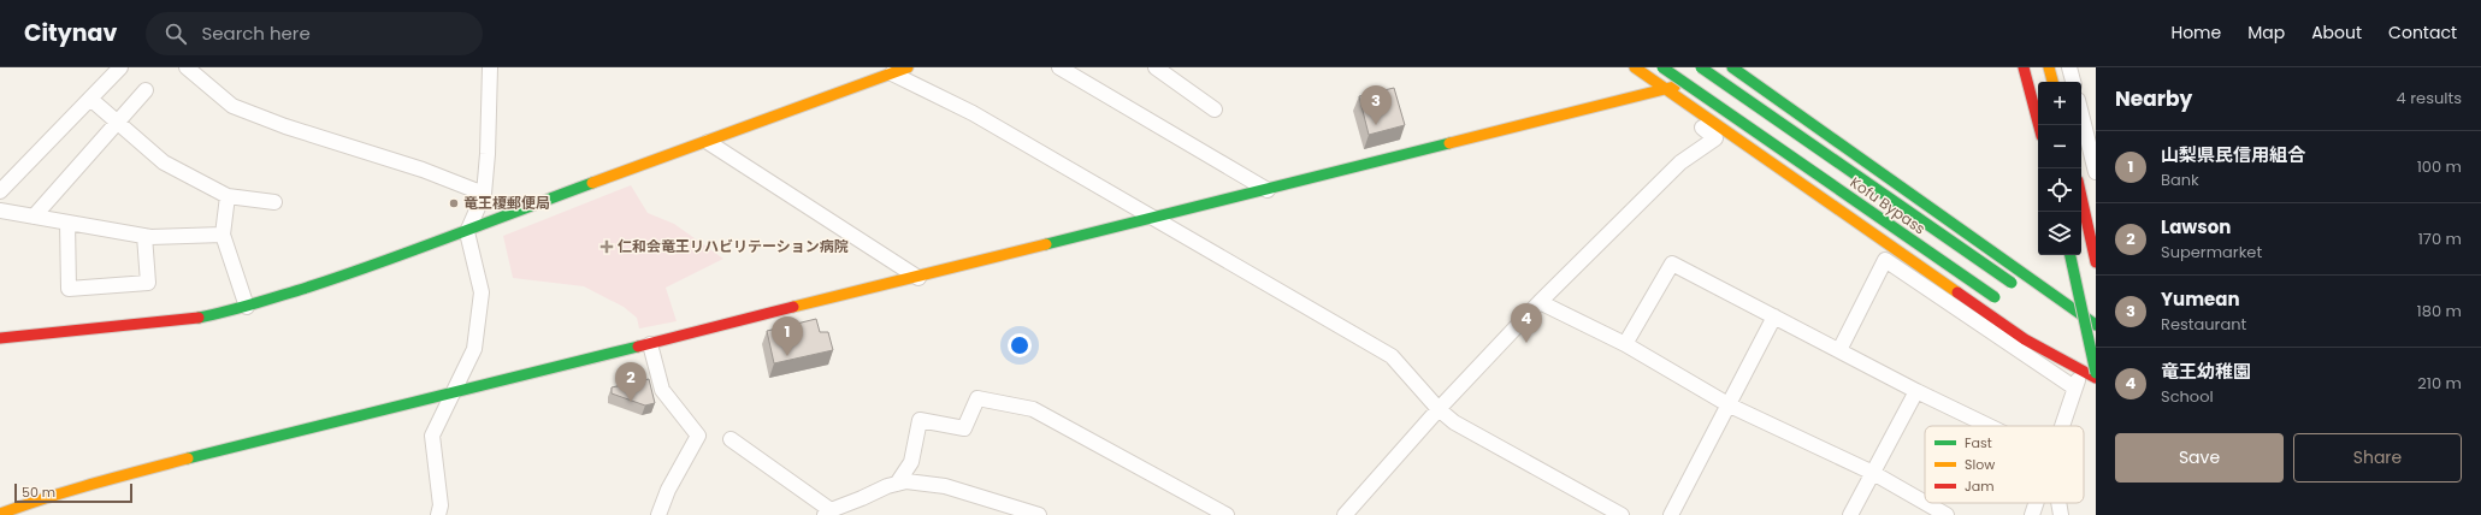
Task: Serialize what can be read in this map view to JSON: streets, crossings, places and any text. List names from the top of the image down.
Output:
{
  "streets": {
    "main road": ["Kofu Bypass"]
  },
  "places": {
    "other": ["竜王榎郵便局"],
    "health": ["仁和会竜王リハビリテーション病院"]
  },
  "legend": ["Fast", "Slow", "Jam"],
  "scale_bar": "50 m",
  "page": {
    "header": "Citynav",
    "search": "Search here",
    "nav": [
      "Home",
      "Map",
      "About",
      "Contact"
    ],
    "heading": ["Nearby", "4 results"],
    "map_buttons": ["+", "−"],
    "pins": [
      "3",
      "4",
      "1",
      "2"
    ],
    "list": [
      {
        "mark": "1",
        "name": "山梨県民信用組合",
        "note": "Bank",
        "value": "100 m"
      },
      {
        "mark": "2",
        "name": "Lawson",
        "note": "Supermarket",
        "value": "170 m"
      },
      {
        "mark": "3",
        "name": "Yumean",
        "note": "Restaurant",
        "value": "180 m"
      },
      {
        "mark": "4",
        "name": "竜王幼稚園",
        "note": "School",
        "value": "210 m"
      }
    ],
    "buttons": ["Save", "Share"],
    "scale": "50 m"
  }
}
